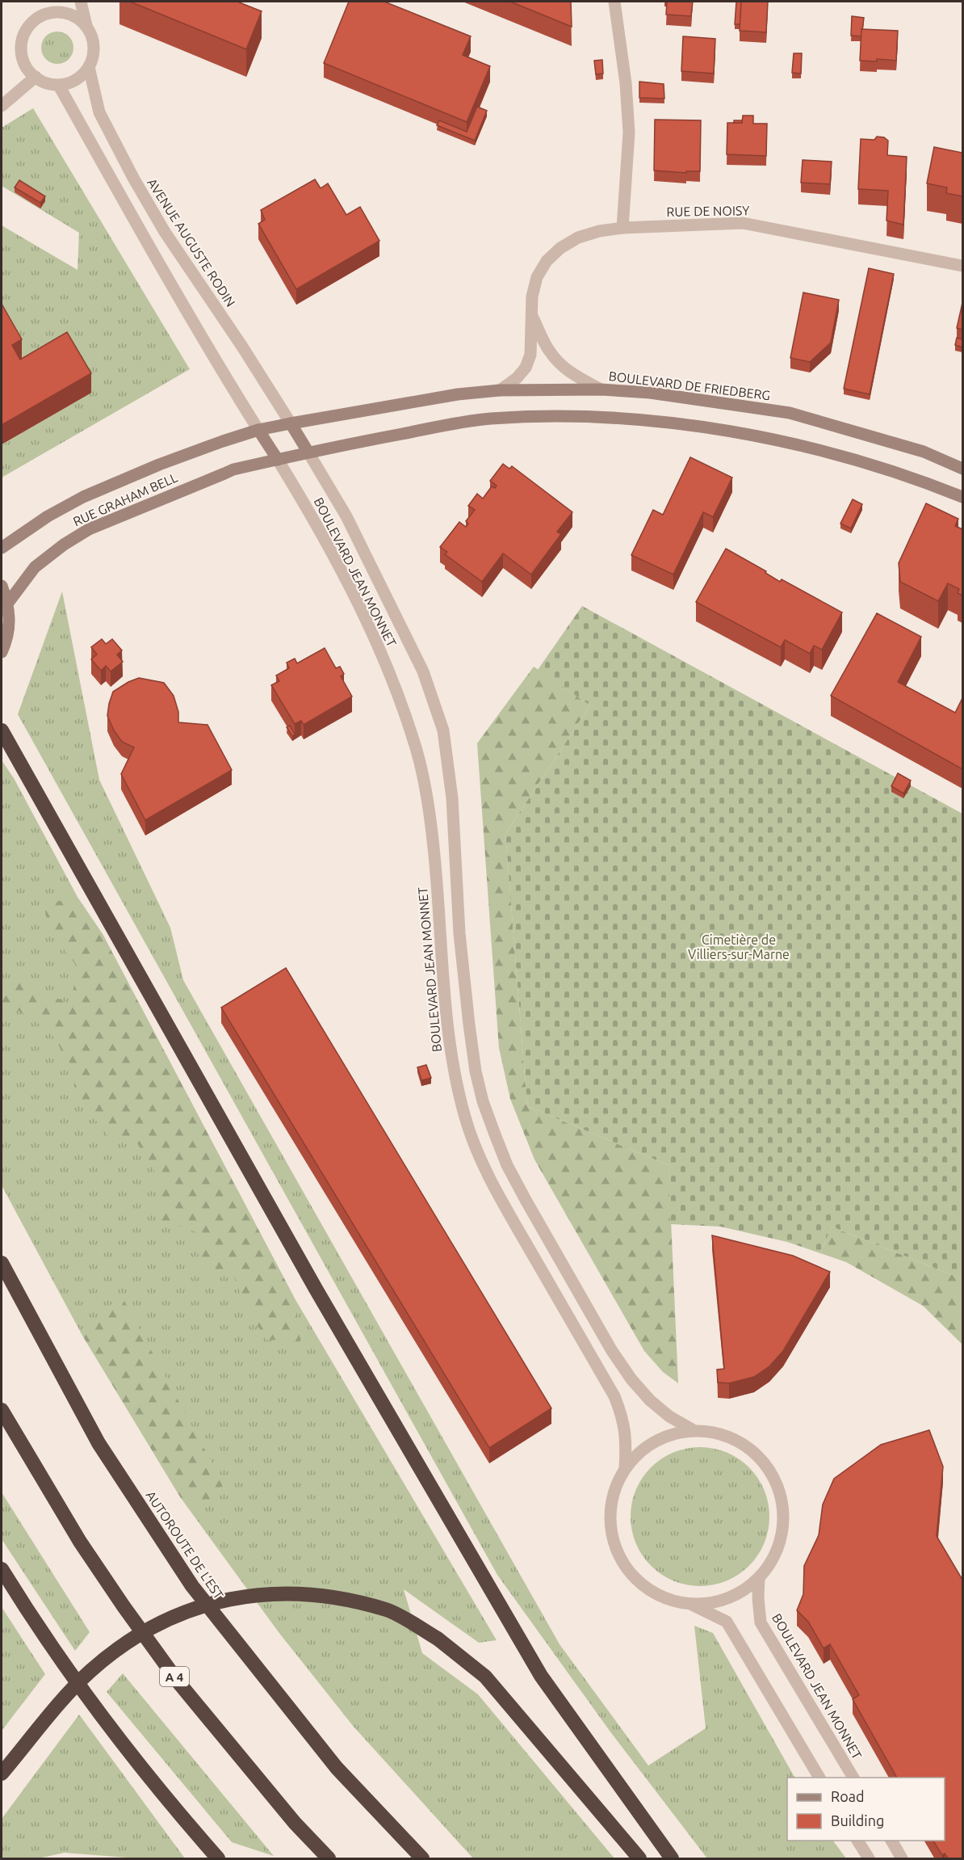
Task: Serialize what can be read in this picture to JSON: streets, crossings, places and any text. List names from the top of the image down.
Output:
{
  "streets": {
    "highway": ["AUTOROUTE DE L’EST", "A 4"],
    "main road": ["BOULEVARD DE FRIEDBERG", "RUE GRAHAM BELL"],
    "street": ["RUE DE NOISY", "AVENUE AUGUSTE RODIN", "BOULEVARD JEAN MONNET"]
  },
  "crossings": [
    ["RUE DE NOISY", "BOULEVARD DE FRIEDBERG"],
    ["AVENUE AUGUSTE RODIN", "BOULEVARD DE FRIEDBERG"],
    ["AVENUE AUGUSTE RODIN", "RUE GRAHAM BELL"],
    ["BOULEVARD DE FRIEDBERG", "RUE GRAHAM BELL"],
    ["RUE GRAHAM BELL", "BOULEVARD JEAN MONNET"]
  ],
  "parks": ["Cimetière de Villiers-sur-Marne"],
  "legend": ["Road", "Building"]
}
